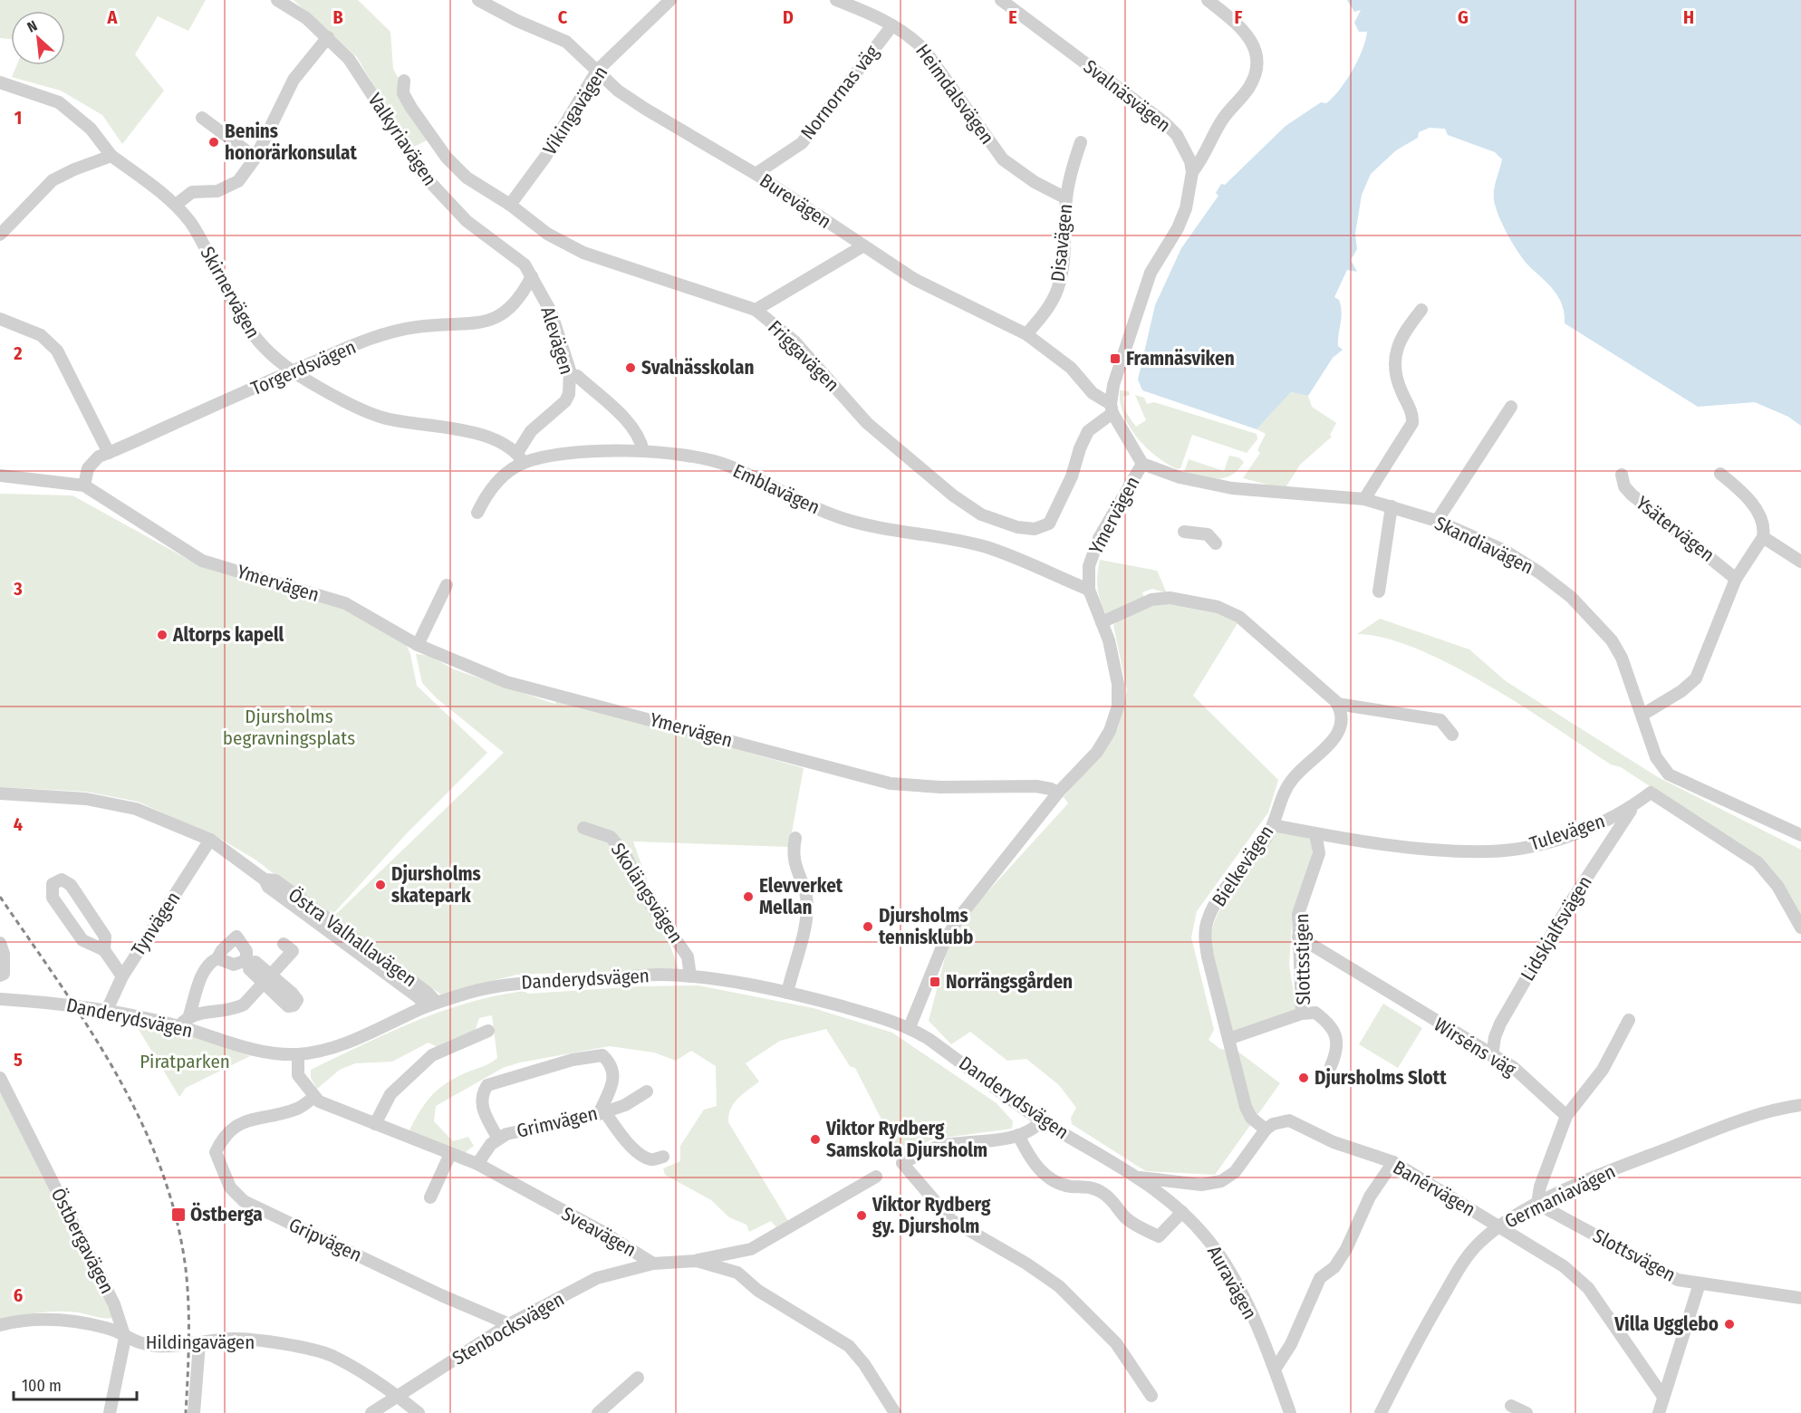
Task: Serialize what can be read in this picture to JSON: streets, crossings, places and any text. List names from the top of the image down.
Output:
{
  "streets": {
    "street": [
      "Nornornas väg",
      "Heimdalsvägen",
      "Svalnäsvägen",
      "Vikingavägen",
      "Valkyriavägen",
      "Burevägen",
      "Disavägen",
      "Skirnervägen",
      "Alevägen",
      "Friggavägen",
      "Torgerdsvägen",
      "Emblavägen",
      "Ymervägen",
      "Ysätervägen",
      "Skandiavägen",
      "Tulevägen",
      "Bielkevägen",
      "Skolängsvägen",
      "Tynvägen",
      "Lidskjalfsvägen",
      "Östra Valhallavägen",
      "Slottsstigen",
      "Danderydsvägen",
      "Wirséns väg",
      "Grimvägen",
      "Banérvägen",
      "Germaniavägen",
      "Sveavägen",
      "Gripvägen",
      "Östbergavägen",
      "Slottsvägen",
      "Auravägen",
      "Stenbocksvägen",
      "Hildingavägen"
    ]
  },
  "crossings": [
    ["Nornornas väg", "Heimdalsvägen"],
    ["Nornornas väg", "Burevägen"],
    ["Heimdalsvägen", "Disavägen"],
    ["Svalnäsvägen", "Burevägen"],
    ["Svalnäsvägen", "Friggavägen"],
    ["Vikingavägen", "Burevägen"],
    ["Vikingavägen", "Friggavägen"],
    ["Valkyriavägen", "Alevägen"],
    ["Valkyriavägen", "Torgerdsvägen"],
    ["Burevägen", "Disavägen"],
    ["Burevägen", "Friggavägen"],
    ["Skirnervägen", "Alevägen"],
    ["Skirnervägen", "Torgerdsvägen"],
    ["Skirnervägen", "Emblavägen"],
    ["Alevägen", "Torgerdsvägen"],
    ["Alevägen", "Emblavägen"],
    ["Torgerdsvägen", "Ymervägen"],
    ["Emblavägen", "Ymervägen"],
    ["Ymervägen", "Skandiavägen"],
    ["Tulevägen", "Bielkevägen"],
    ["Tulevägen", "Lidskjalfsvägen"],
    ["Tulevägen", "Slottsstigen"],
    ["Bielkevägen", "Banérvägen"],
    ["Skolängsvägen", "Danderydsvägen"],
    ["Tynvägen", "Östra Valhallavägen"],
    ["Tynvägen", "Danderydsvägen"],
    ["Lidskjalfsvägen", "Wirséns väg"],
    ["Östra Valhallavägen", "Danderydsvägen"],
    ["Slottsstigen", "Wirséns väg"],
    ["Danderydsvägen", "Sveavägen"],
    ["Danderydsvägen", "Auravägen"],
    ["Grimvägen", "Sveavägen"],
    ["Banérvägen", "Germaniavägen"],
    ["Germaniavägen", "Slottsvägen"],
    ["Sveavägen", "Gripvägen"],
    ["Sveavägen", "Stenbocksvägen"],
    ["Gripvägen", "Stenbocksvägen"],
    ["Östbergavägen", "Hildingavägen"],
    ["Stenbocksvägen", "Hildingavägen"]
  ],
  "parks": ["Djursholms begravningsplats", "Piratparken"],
  "places": {
    "other": [
      "Benins honorärkonsulat",
      "Svalnässkolan",
      "Altorps kapell",
      "Djursholms skatepark",
      "Elevverket Mellan",
      "Djursholms tennisklubb",
      "Djursholms Slott",
      "Viktor Rydberg Samskola Djursholm",
      "Viktor Rydberg gy. Djursholm",
      "Villa Ugglebo"
    ],
    "transit": ["Framnäsviken", "Norrängsgården", "Östberga"]
  },
  "scale_bar": "100 m",
  "north": "top left",
  "grid": {
    "columns": [
      "A",
      "B",
      "C",
      "D",
      "E",
      "F",
      "G",
      "H"
    ],
    "rows": [
      "1",
      "2",
      "3",
      "4",
      "5",
      "6"
    ]
  }
}
